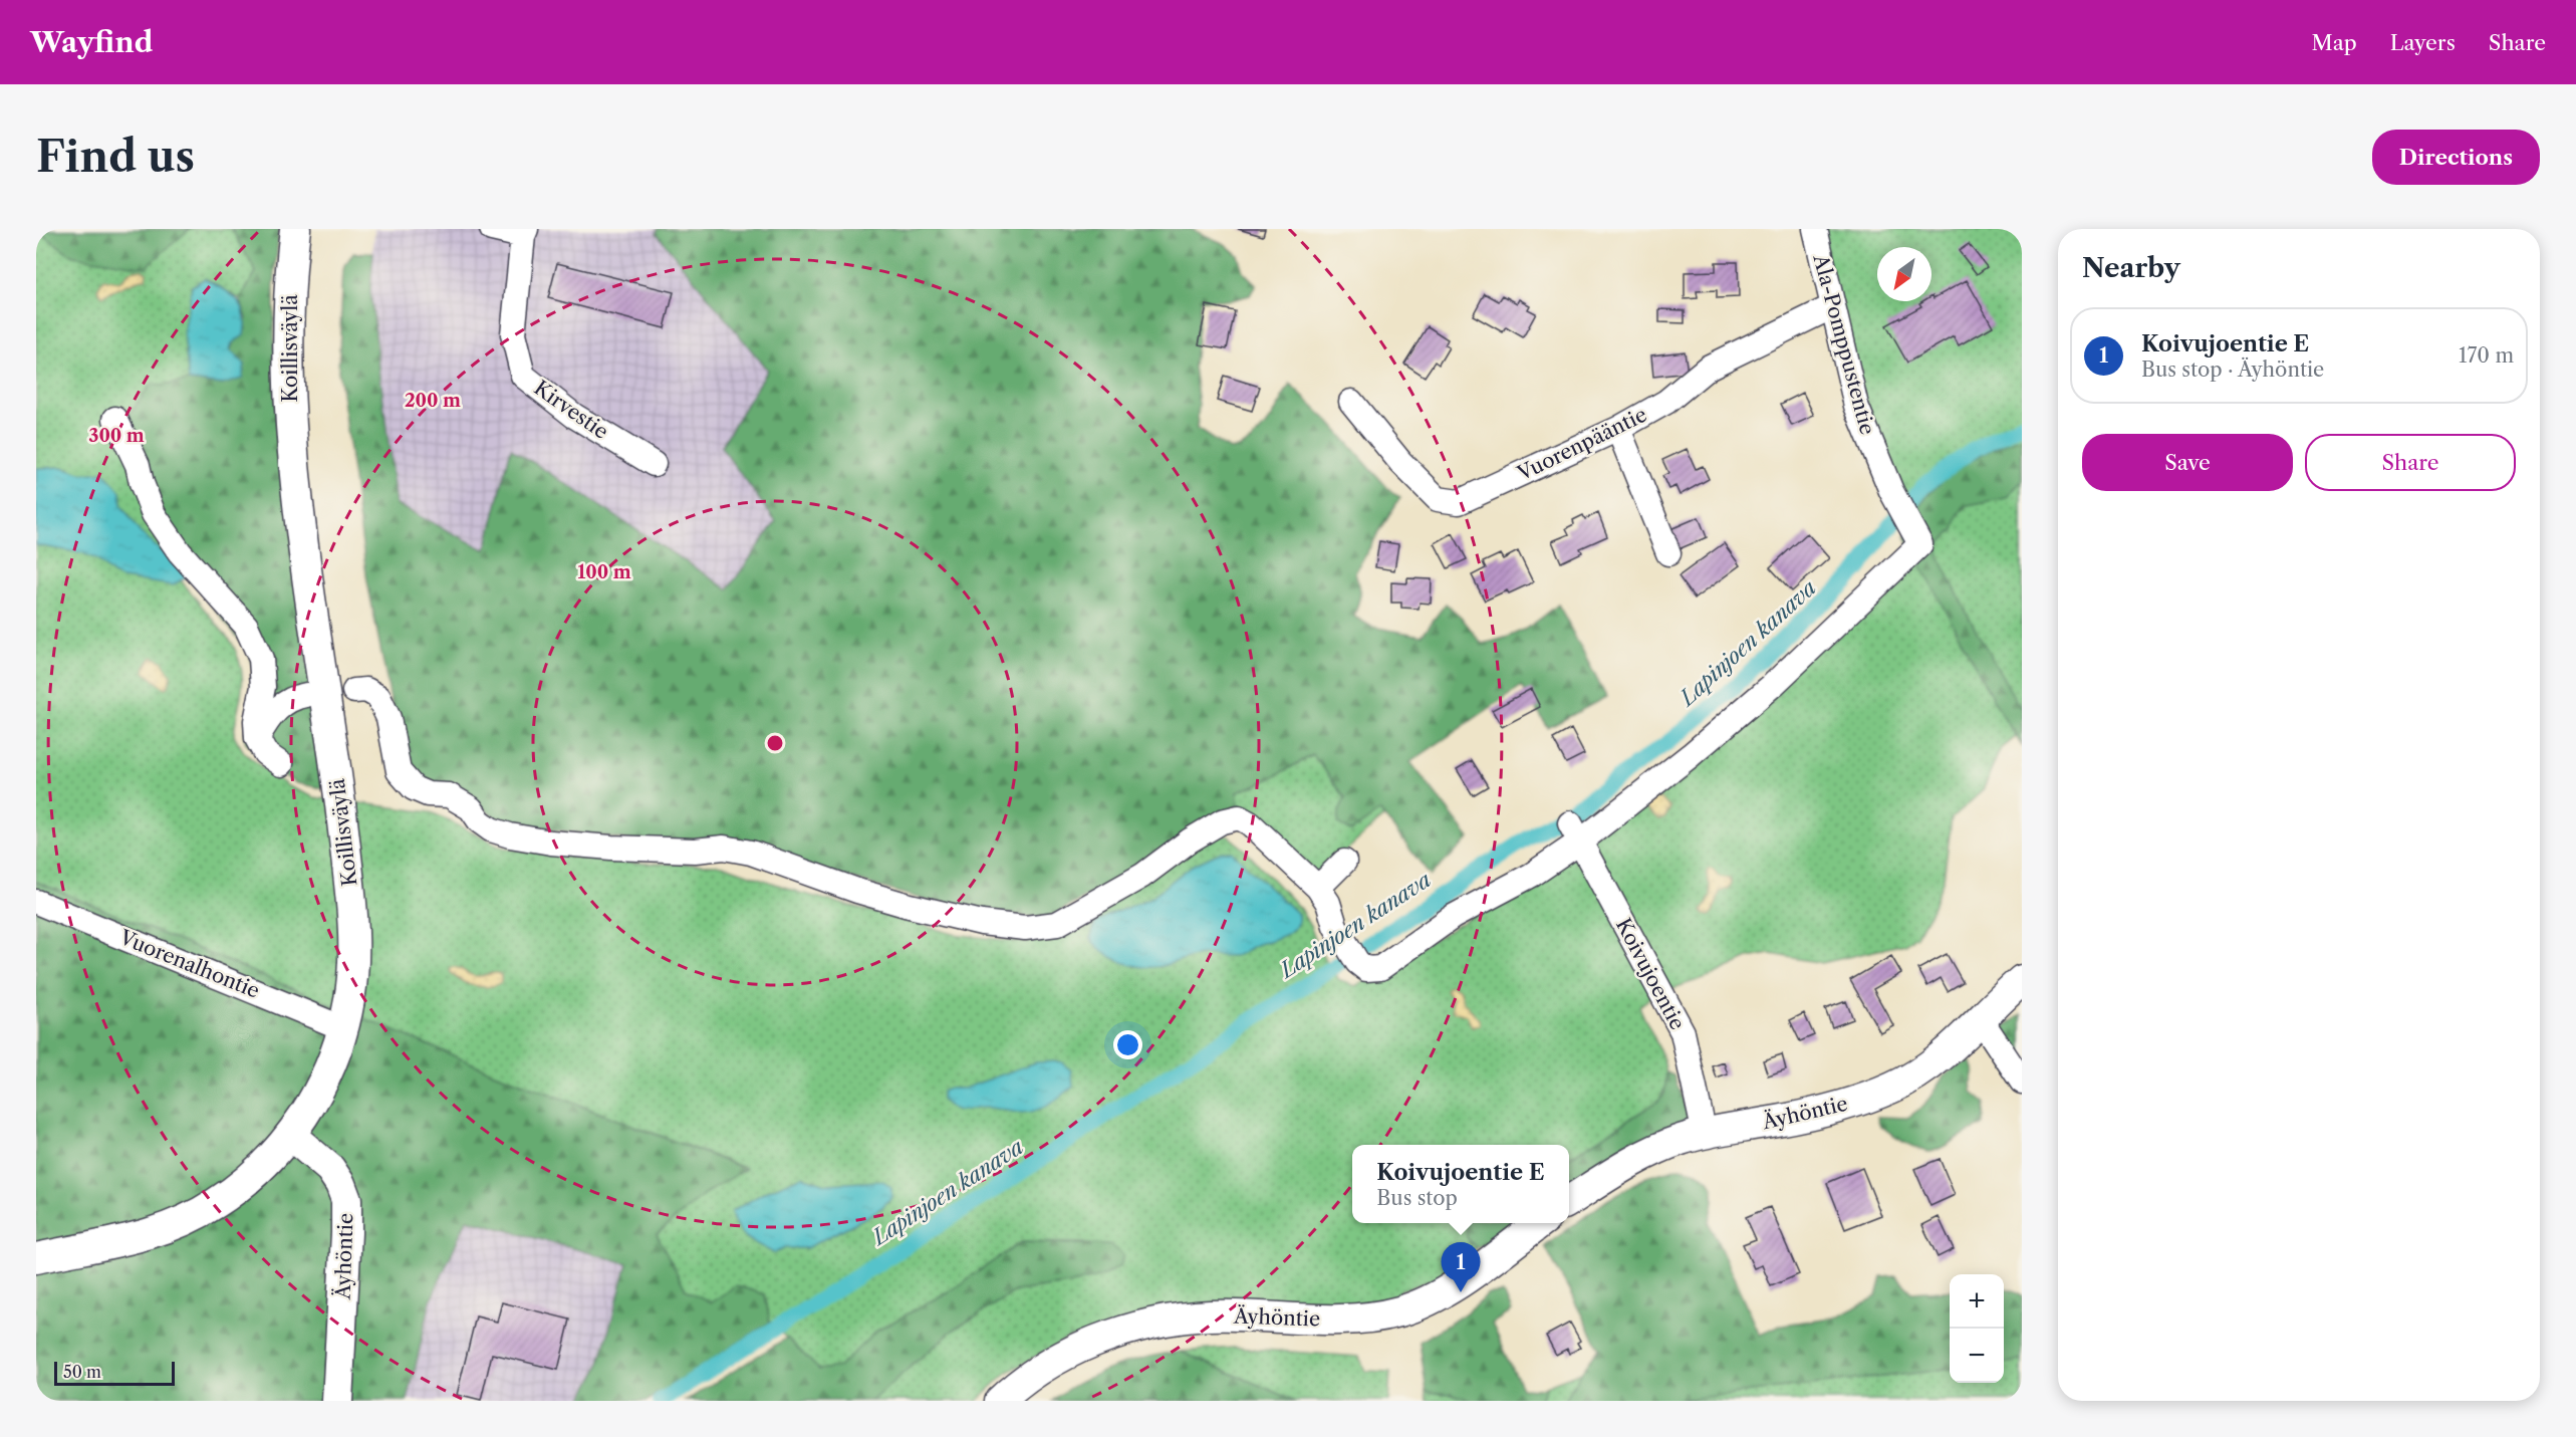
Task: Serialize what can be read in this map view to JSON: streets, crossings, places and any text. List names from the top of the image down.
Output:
{
  "streets": {
    "main road": ["Koillisväylä", "Äyhöntie"],
    "street": [
      "Ala-Pomppustentie",
      "Kirvestie",
      "Vuorenpääntie",
      "Vuorenalhontie",
      "Koivujoentie"
    ]
  },
  "crossings": [
    ["Ala-Pomppustentie", "Vuorenpääntie"],
    ["Ala-Pomppustentie", "Koivujoentie"],
    ["Koillisväylä", "Vuorenalhontie"],
    ["Koillisväylä", "Äyhöntie"],
    ["Koivujoentie", "Äyhöntie"]
  ],
  "water": ["Lapinjoen kanava"],
  "scale_bar": "50 m",
  "north": "bottom left",
  "page": {
    "header": "Wayfind",
    "nav": ["Map", "Layers", "Share"],
    "buttons": [
      "Directions",
      ["Save", "Share"]
    ],
    "title": "Find us",
    "heading": "Nearby",
    "list": [
      {
        "mark": "1",
        "name": "Koivujoentie E",
        "note": "Bus stop · Äyhöntie",
        "value": "170 m"
      }
    ],
    "popup": ["Koivujoentie E", "Bus stop"],
    "pins": "1",
    "map_buttons": ["+", "−"],
    "scale": "50 m"
  },
  "rings": ["200 m", "300 m", "100 m"]
}
